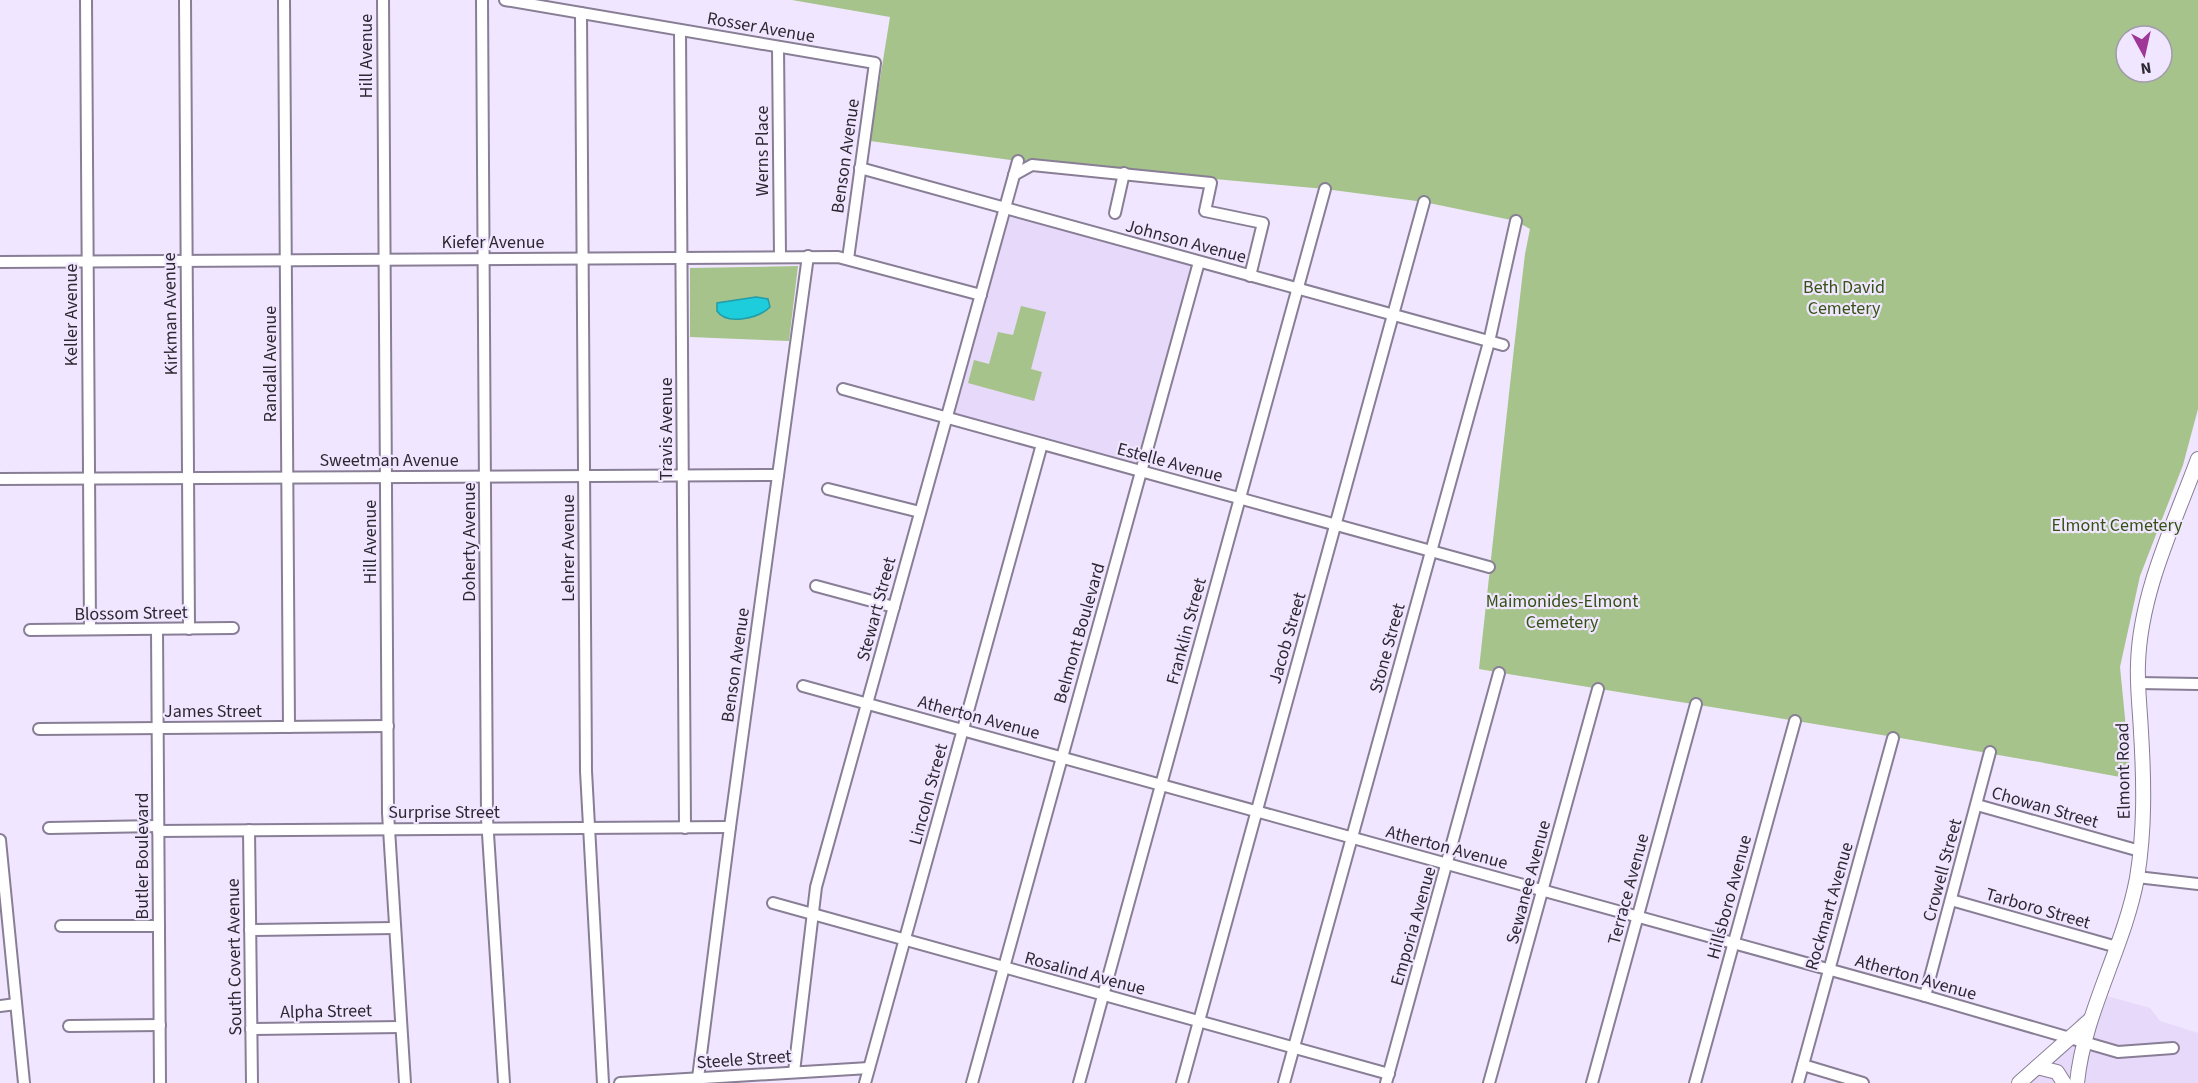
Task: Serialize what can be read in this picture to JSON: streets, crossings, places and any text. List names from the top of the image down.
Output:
{
  "streets": {
    "main road": ["Elmont Road"],
    "street": [
      "Rosser Avenue",
      "Hill Avenue",
      "Werns Place",
      "Benson Avenue",
      "Johnson Avenue",
      "Kiefer Avenue",
      "Kirkman Avenue",
      "Keller Avenue",
      "Randall Avenue",
      "Travis Avenue",
      "Sweetman Avenue",
      "Estelle Avenue",
      "Doherty Avenue",
      "Lehrer Avenue",
      "Stewart Street",
      "Blossom Street",
      "Franklin Street",
      "Belmont Boulevard",
      "Jacob Street",
      "Stone Street",
      "James Street",
      "Atherton Avenue",
      "Lincoln Street",
      "Chowan Street",
      "Surprise Street",
      "Butler Boulevard",
      "Crowell Street",
      "Sewanee Avenue",
      "Terrace Avenue",
      "Hillsboro Avenue",
      "Rockmart Avenue",
      "Tarboro Street",
      "Emporia Avenue",
      "South Covert Avenue",
      "Rosalind Avenue",
      "Alpha Street",
      "Steele Street"
    ]
  },
  "crossings": [
    ["Rosser Avenue", "Werns Place"],
    ["Rosser Avenue", "Benson Avenue"],
    ["Rosser Avenue", "Travis Avenue"],
    ["Rosser Avenue", "Lehrer Avenue"],
    ["Hill Avenue", "Kiefer Avenue"],
    ["Hill Avenue", "Sweetman Avenue"],
    ["Hill Avenue", "James Street"],
    ["Hill Avenue", "Surprise Street"],
    ["Hill Avenue", "Alpha Street"],
    ["Werns Place", "Kiefer Avenue"],
    ["Benson Avenue", "Johnson Avenue"],
    ["Benson Avenue", "Kiefer Avenue"],
    ["Benson Avenue", "Sweetman Avenue"],
    ["Benson Avenue", "Surprise Street"],
    ["Benson Avenue", "Steele Street"],
    ["Johnson Avenue", "Stewart Street"],
    ["Johnson Avenue", "Franklin Street"],
    ["Johnson Avenue", "Belmont Boulevard"],
    ["Johnson Avenue", "Jacob Street"],
    ["Johnson Avenue", "Stone Street"],
    ["Kiefer Avenue", "Kirkman Avenue"],
    ["Kiefer Avenue", "Keller Avenue"],
    ["Kiefer Avenue", "Randall Avenue"],
    ["Kiefer Avenue", "Travis Avenue"],
    ["Kiefer Avenue", "Doherty Avenue"],
    ["Kiefer Avenue", "Lehrer Avenue"],
    ["Kiefer Avenue", "Stewart Street"],
    ["Kirkman Avenue", "Sweetman Avenue"],
    ["Kirkman Avenue", "Blossom Street"],
    ["Keller Avenue", "Sweetman Avenue"],
    ["Keller Avenue", "Blossom Street"],
    ["Randall Avenue", "Sweetman Avenue"],
    ["Randall Avenue", "James Street"],
    ["Travis Avenue", "Sweetman Avenue"],
    ["Travis Avenue", "Surprise Street"],
    ["Sweetman Avenue", "Doherty Avenue"],
    ["Sweetman Avenue", "Lehrer Avenue"],
    ["Estelle Avenue", "Stewart Street"],
    ["Estelle Avenue", "Franklin Street"],
    ["Estelle Avenue", "Belmont Boulevard"],
    ["Estelle Avenue", "Jacob Street"],
    ["Estelle Avenue", "Stone Street"],
    ["Estelle Avenue", "Lincoln Street"],
    ["Doherty Avenue", "Surprise Street"],
    ["Lehrer Avenue", "Surprise Street"],
    ["Stewart Street", "Atherton Avenue"],
    ["Stewart Street", "Rosalind Avenue"],
    ["Stewart Street", "Steele Street"],
    ["Blossom Street", "Butler Boulevard"],
    ["Franklin Street", "Atherton Avenue"],
    ["Franklin Street", "Rosalind Avenue"],
    ["Belmont Boulevard", "Atherton Avenue"],
    ["Belmont Boulevard", "Rosalind Avenue"],
    ["Jacob Street", "Atherton Avenue"],
    ["Jacob Street", "Rosalind Avenue"],
    ["Stone Street", "Atherton Avenue"],
    ["Stone Street", "Rosalind Avenue"],
    ["James Street", "Butler Boulevard"],
    ["Atherton Avenue", "Elmont Road"],
    ["Atherton Avenue", "Lincoln Street"],
    ["Atherton Avenue", "Crowell Street"],
    ["Atherton Avenue", "Sewanee Avenue"],
    ["Atherton Avenue", "Terrace Avenue"],
    ["Atherton Avenue", "Hillsboro Avenue"],
    ["Atherton Avenue", "Rockmart Avenue"],
    ["Atherton Avenue", "Emporia Avenue"],
    ["Elmont Road", "Chowan Street"],
    ["Elmont Road", "Tarboro Street"],
    ["Lincoln Street", "Rosalind Avenue"],
    ["Lincoln Street", "Steele Street"],
    ["Chowan Street", "Crowell Street"],
    ["Surprise Street", "Butler Boulevard"],
    ["Surprise Street", "South Covert Avenue"],
    ["Crowell Street", "Tarboro Street"],
    ["Emporia Avenue", "Rosalind Avenue"],
    ["South Covert Avenue", "Alpha Street"]
  ],
  "parks": ["Beth David Cemetery", "Elmont Cemetery", "Maimonides-Elmont Cemetery"],
  "north": "bottom"
}
